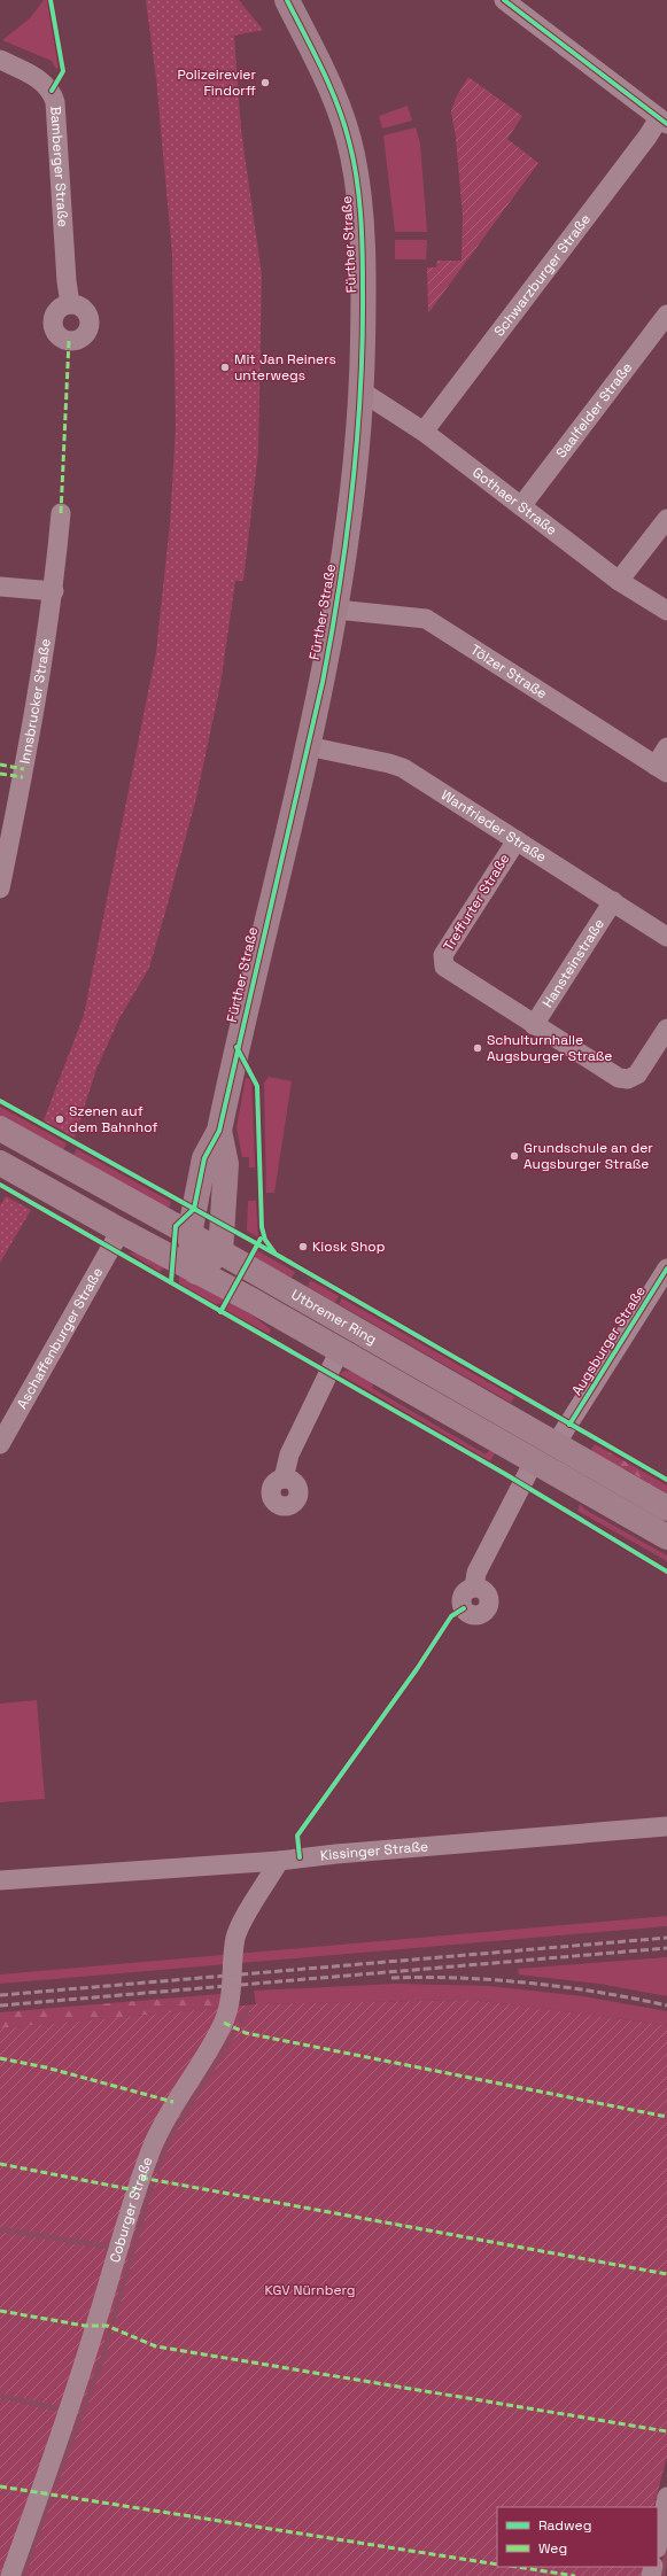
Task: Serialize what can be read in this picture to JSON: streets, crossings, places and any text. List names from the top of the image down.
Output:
{
  "streets": {
    "main road": ["Fürther Straße", "Utbremer Ring"],
    "street": [
      "Bamberger Straße",
      "Schwarzburger Straße",
      "Saalfelder Straße",
      "Gothaer Straße",
      "Tölzer Straße",
      "Innsbrucker Straße",
      "Wanfrieder Straße",
      "Treffurter Straße",
      "Hansteinstraße",
      "Aschaffenburger Straße",
      "Augsburger Straße",
      "Kissinger Straße",
      "Coburger Straße"
    ]
  },
  "crossings": [
    ["Fürther Straße", "Gothaer Straße"],
    ["Fürther Straße", "Tölzer Straße"],
    ["Fürther Straße", "Wanfrieder Straße"],
    ["Fürther Straße", "Utbremer Ring"],
    ["Schwarzburger Straße", "Gothaer Straße"],
    ["Saalfelder Straße", "Gothaer Straße"],
    ["Wanfrieder Straße", "Treffurter Straße"],
    ["Wanfrieder Straße", "Hansteinstraße"],
    ["Treffurter Straße", "Hansteinstraße"],
    ["Utbremer Ring", "Aschaffenburger Straße"],
    ["Utbremer Ring", "Augsburger Straße"],
    ["Kissinger Straße", "Coburger Straße"]
  ],
  "parks": ["KGV Nürnberg"],
  "places": [
    "Polizeirevier Findorff",
    "Mit Jan Reiners unterwegs",
    "Schulturnhalle Augsburger Straße",
    "Szenen auf dem Bahnhof",
    "Grundschule an der Augsburger Straße",
    "Kiosk Shop"
  ],
  "legend": ["Radweg", "Weg"]
}
